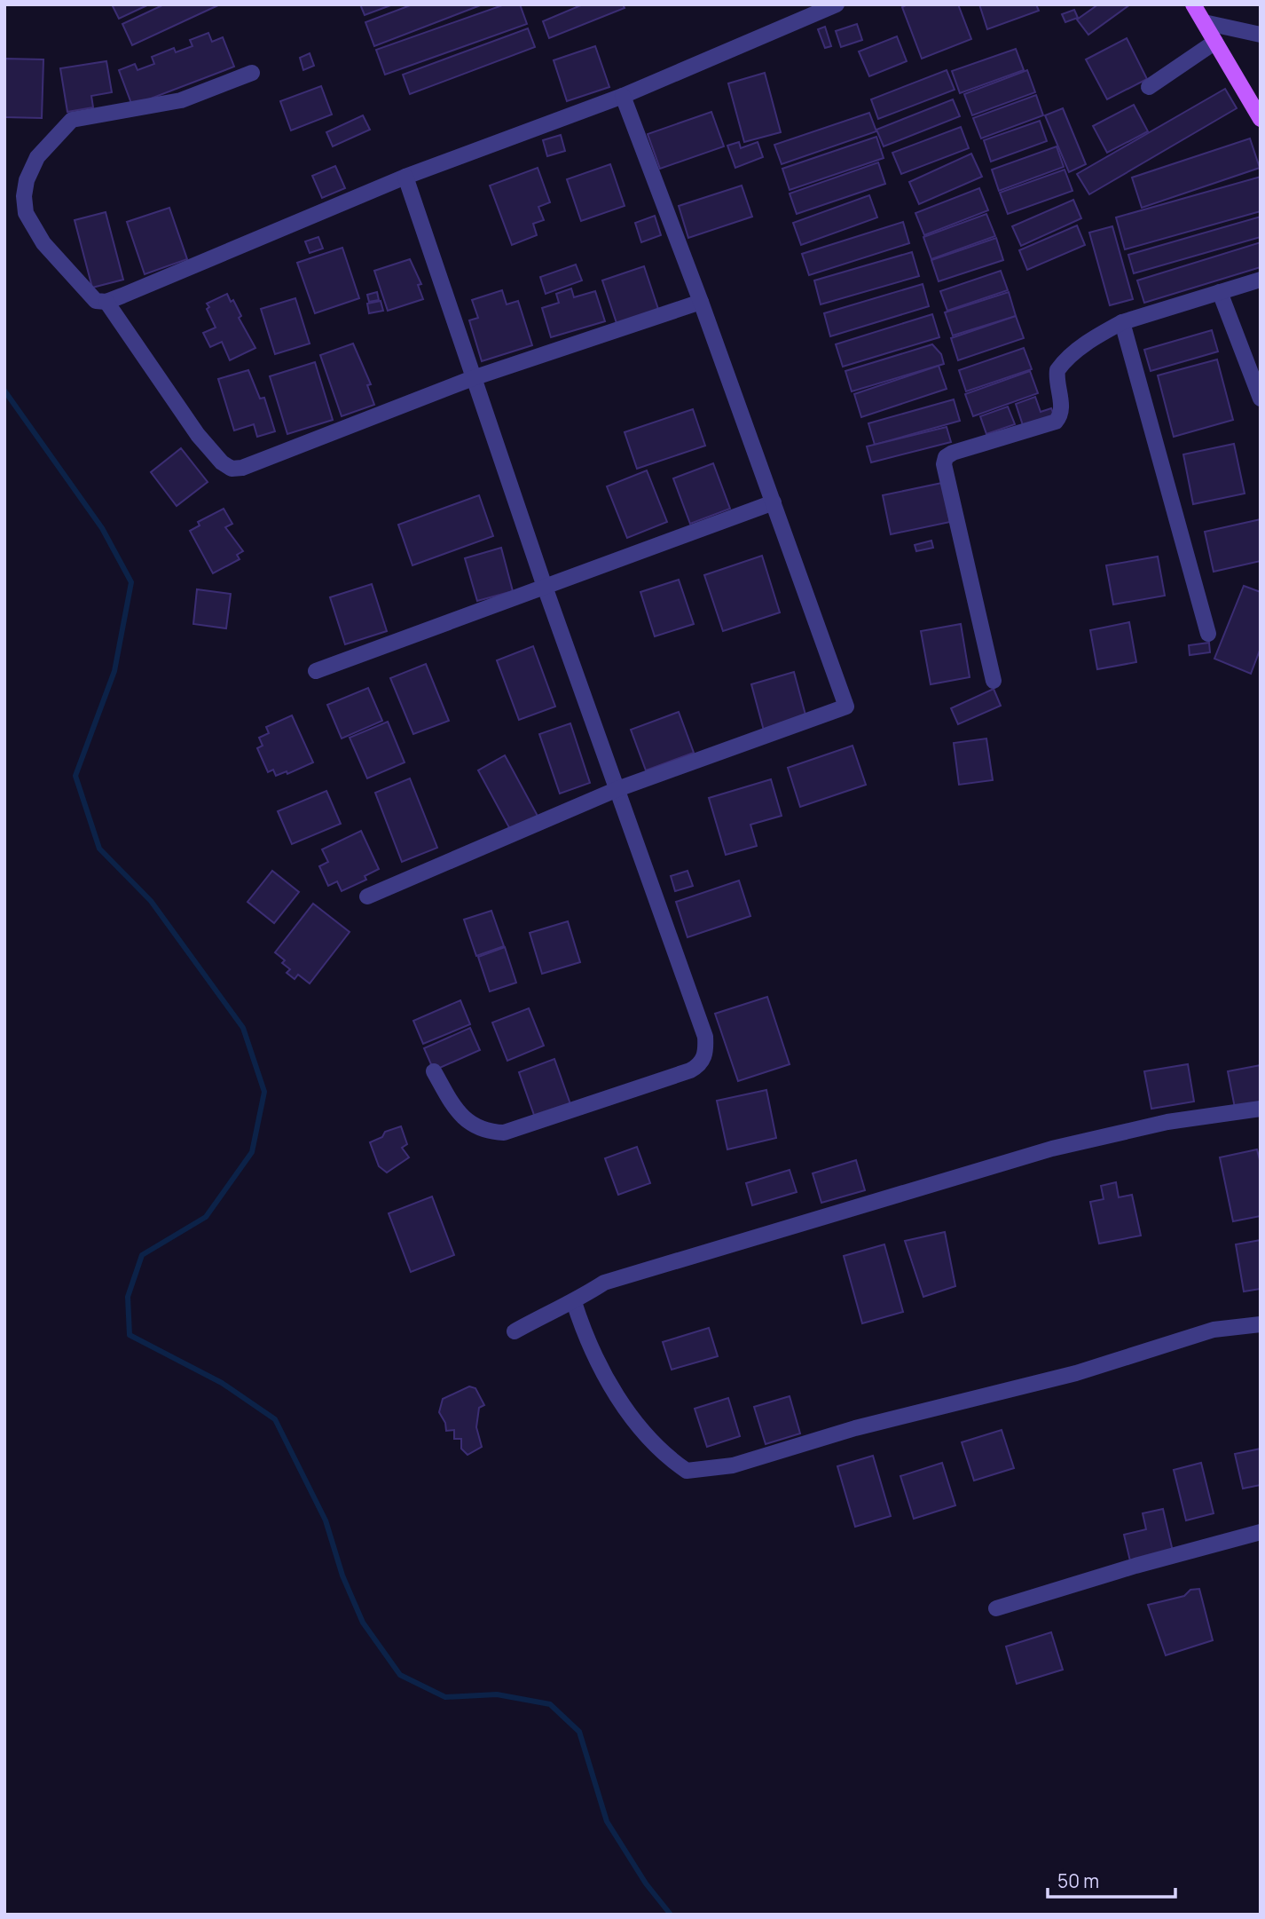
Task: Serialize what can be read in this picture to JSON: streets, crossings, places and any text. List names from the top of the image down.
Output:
{
  "scale_bar": "50 m"
}
